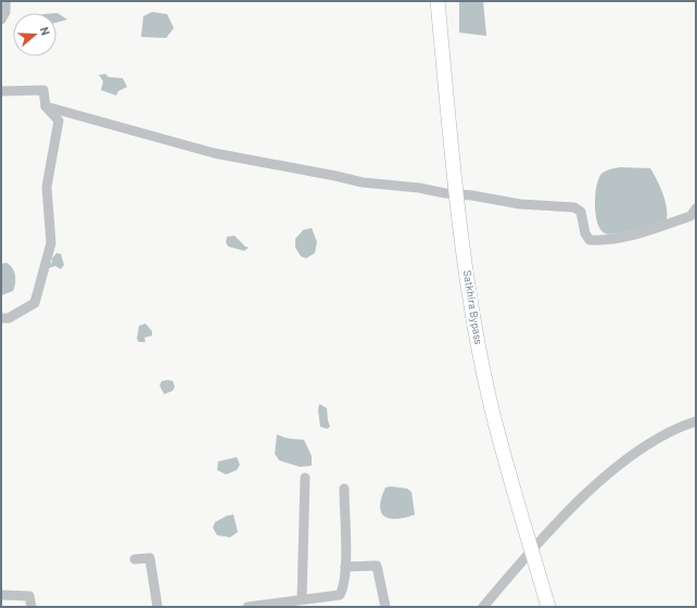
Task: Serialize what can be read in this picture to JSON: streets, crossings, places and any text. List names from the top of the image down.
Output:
{
  "streets": {
    "highway": ["Satkhira Bypass"]
  },
  "north": "right"
}
